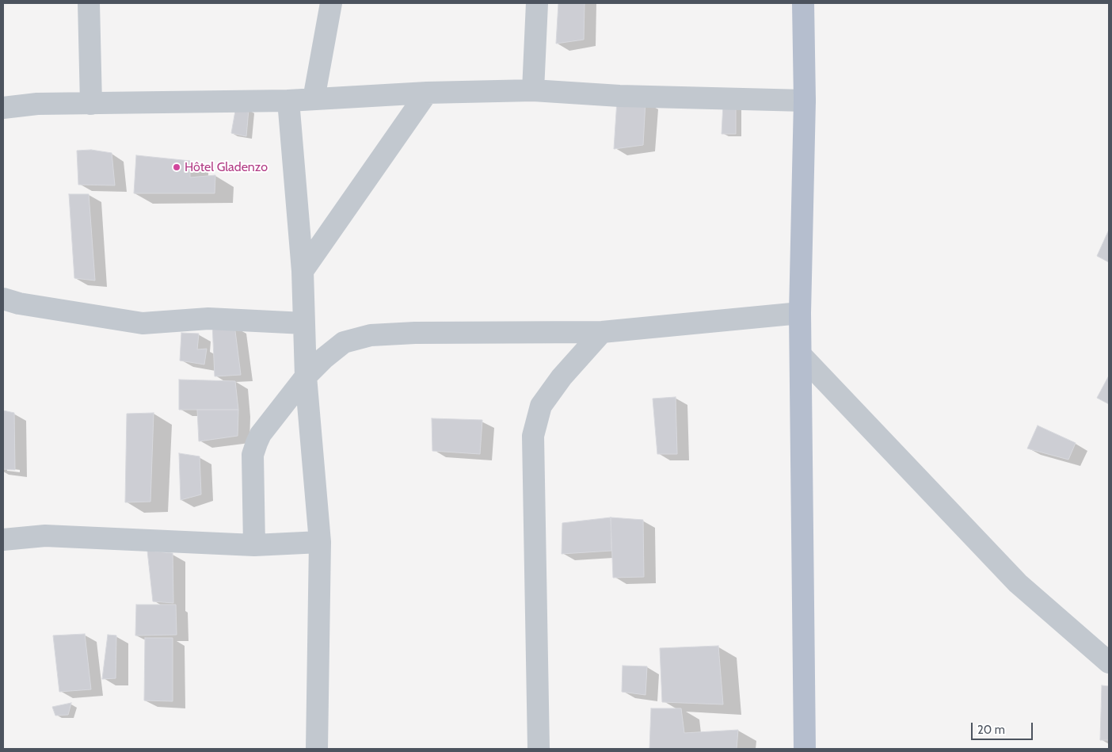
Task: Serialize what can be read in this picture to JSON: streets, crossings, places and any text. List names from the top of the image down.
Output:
{
  "places": ["Hôtel Gladenzo"],
  "scale_bar": "20 m"
}
